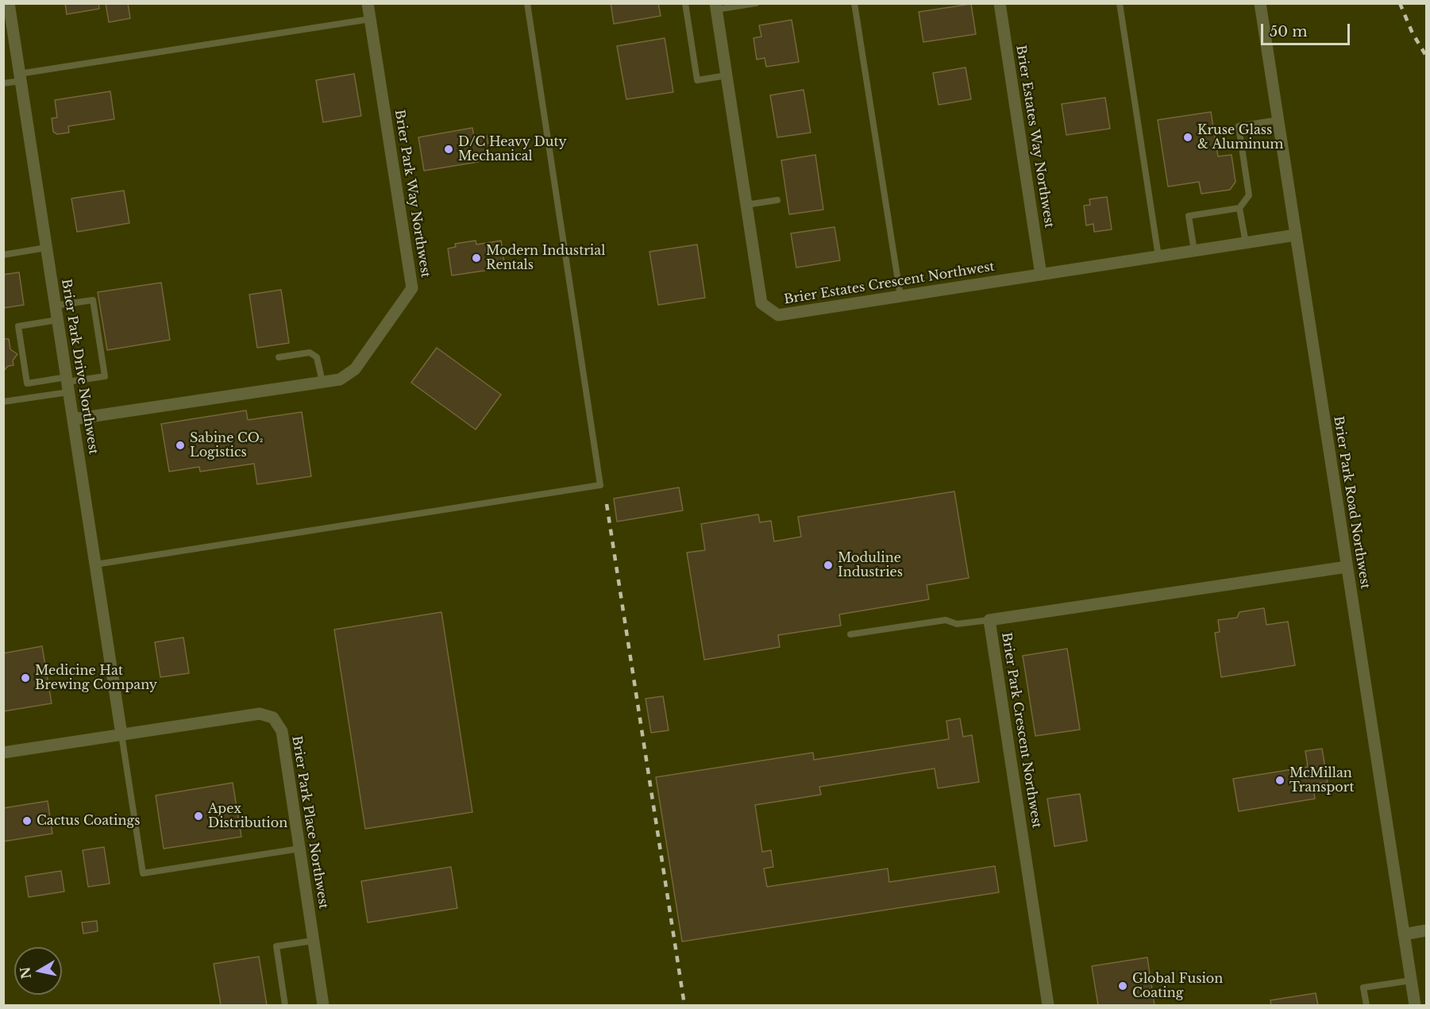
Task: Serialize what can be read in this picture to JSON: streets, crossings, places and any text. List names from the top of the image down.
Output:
{
  "streets": {
    "street": [
      "Brier Estates Way Northwest",
      "Brier Park Way Northwest",
      "Brier Estates Crescent Northwest",
      "Brier Park Drive Northwest",
      "Brier Park Road Northwest",
      "Brier Park Crescent Northwest",
      "Brier Park Place Northwest"
    ]
  },
  "crossings": [
    ["Brier Estates Way Northwest", "Brier Estates Crescent Northwest"],
    ["Brier Park Way Northwest", "Brier Park Drive Northwest"],
    ["Brier Estates Crescent Northwest", "Brier Park Road Northwest"],
    ["Brier Park Drive Northwest", "Brier Park Place Northwest"],
    ["Brier Park Road Northwest", "Brier Park Crescent Northwest"]
  ],
  "places": [
    "Kruse Glass & Aluminum",
    "D/C Heavy Duty Mechanical",
    "Modern Industrial Rentals",
    "Sabine CO₂ Logistics",
    "Moduline Industries",
    "Medicine Hat Brewing Company",
    "McMillan Transport",
    "Apex Distribution",
    "Cactus Coatings",
    "Global Fusion Coating"
  ],
  "scale_bar": "50 m",
  "north": "left"
}
